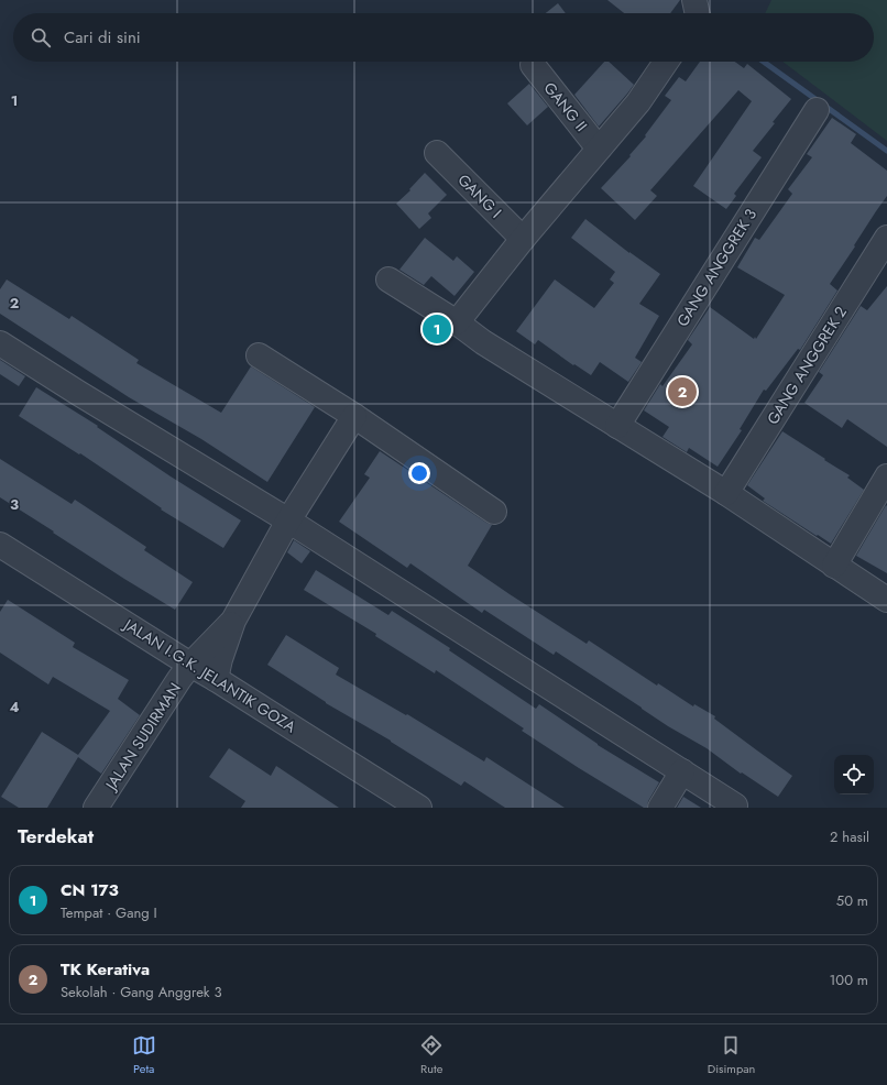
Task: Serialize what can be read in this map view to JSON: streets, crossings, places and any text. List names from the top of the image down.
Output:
{
  "streets": {
    "street": [
      "GANG II",
      "GANG I",
      "GANG ANGGREK 3",
      "GANG ANGGREK 2",
      "JALAN I.G.K. JELANTIK GOZA",
      "JALAN SUDIRMAN"
    ]
  },
  "crossings": [
    ["JALAN I.G.K. JELANTIK GOZA", "JALAN SUDIRMAN"]
  ],
  "page": {
    "search": "Cari di sini",
    "pins": ["1", "2"],
    "heading": ["Terdekat", "2 hasil"],
    "list": [
      {
        "mark": "1",
        "name": "CN 173",
        "note": "Tempat · Gang I",
        "value": "50 m"
      },
      {
        "mark": "2",
        "name": "TK Kerativa",
        "note": "Sekolah · Gang Anggrek 3",
        "value": "100 m"
      }
    ],
    "nav": ["Peta", "Rute", "Disimpan"]
  },
  "grid": {
    "rows": [
      "1",
      "2",
      "3",
      "4"
    ]
  }
}
